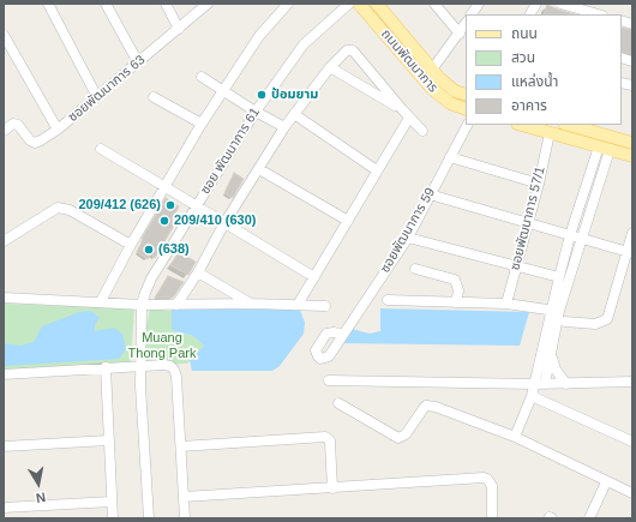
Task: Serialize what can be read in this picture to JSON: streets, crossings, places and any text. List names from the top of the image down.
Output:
{
  "streets": {
    "main road": ["ถนนพัฒนาการ"],
    "street": [
      "ซอยพัฒนาการ 63",
      "ซอย พัฒนาการ 61",
      "ซอยพัฒนาการ 57/1",
      "ซอยพัฒนาการ 59"
    ]
  },
  "parks": ["Muang Thong Park"],
  "places": [
    "ป้อมยาม",
    "209/412 (626)",
    "209/410 (630)",
    "(638)"
  ],
  "legend": [
    "ถนน",
    "สวน",
    "แหล่งน้ำ",
    "อาคาร"
  ],
  "north": "bottom"
}
